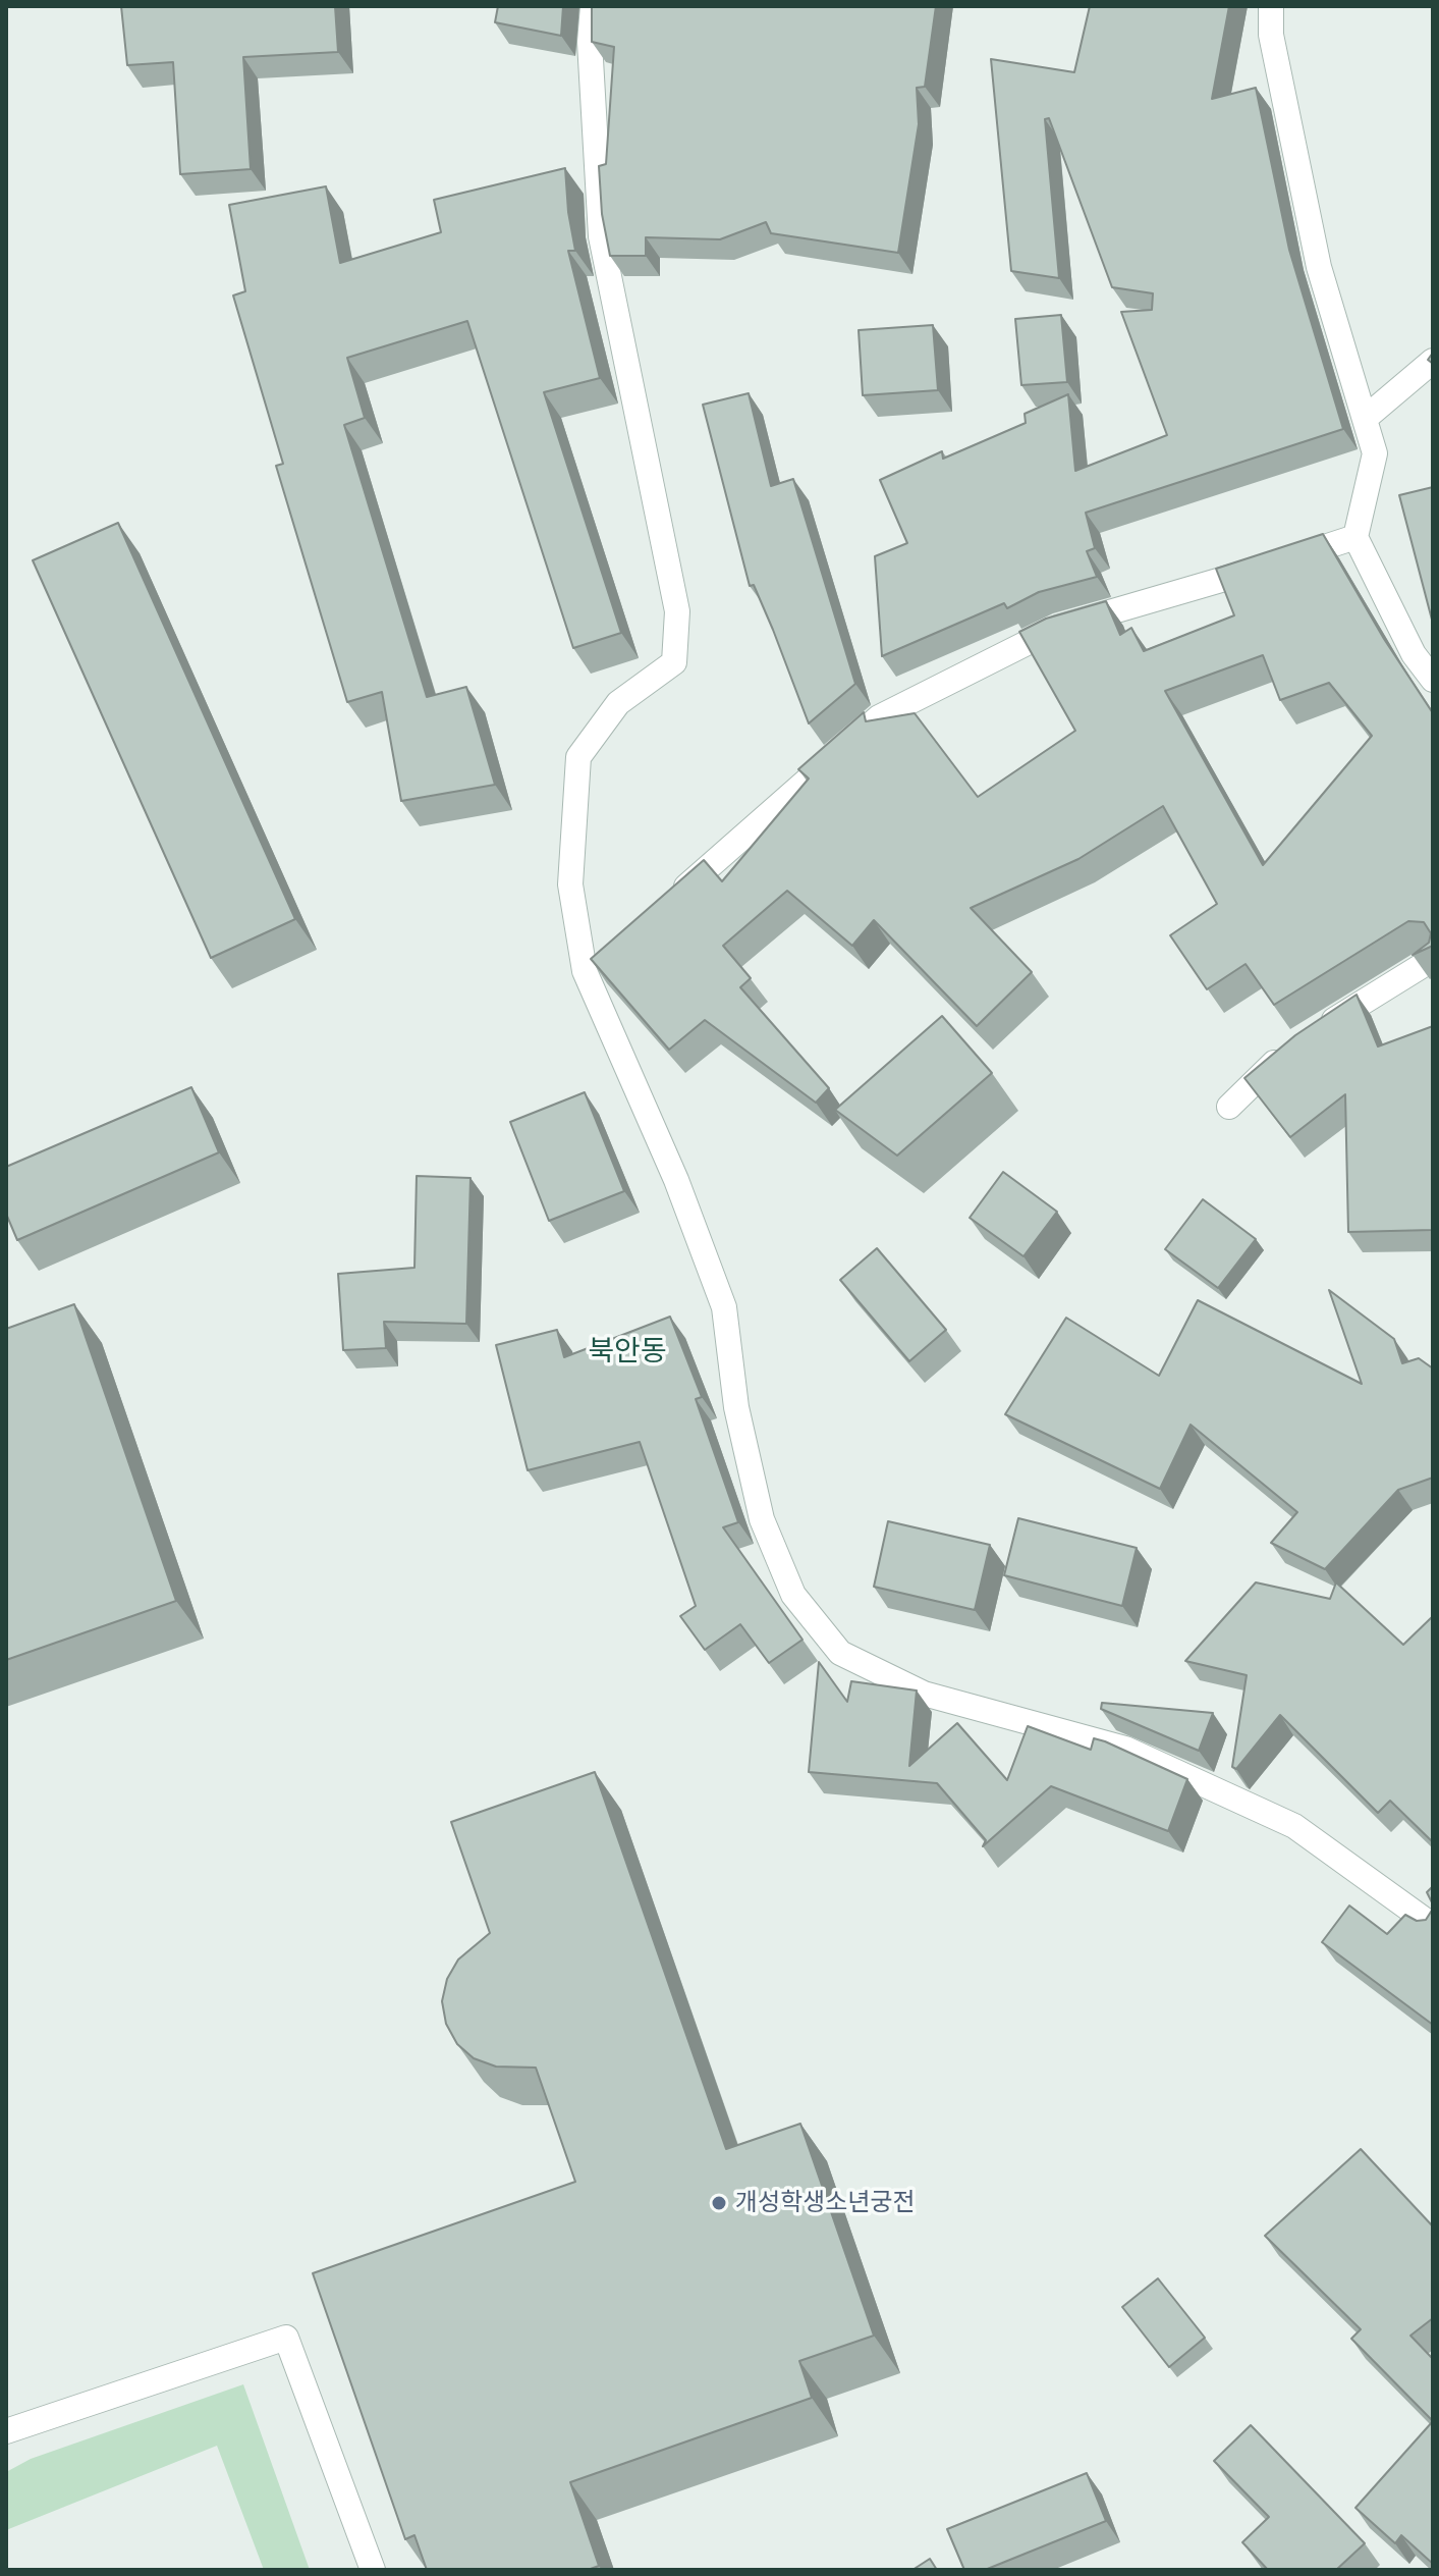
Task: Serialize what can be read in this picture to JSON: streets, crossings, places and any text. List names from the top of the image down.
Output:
{
  "districts": ["북안동"],
  "places": ["개성학생소년궁전"]
}
